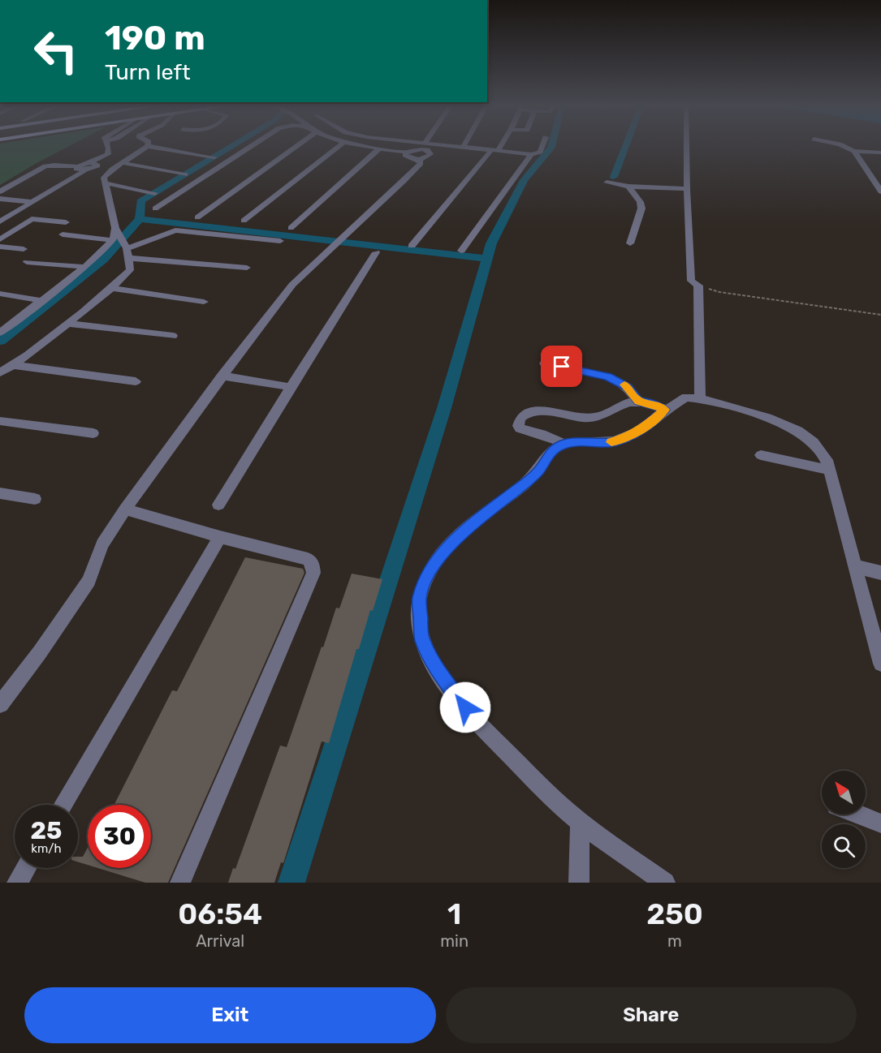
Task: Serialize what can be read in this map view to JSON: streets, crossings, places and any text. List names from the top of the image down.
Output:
{
  "north": "top left",
  "page": {
    "turn": ["190 m", "Turn left"],
    "speed": "25 km/h",
    "limit": "30",
    "eta": [
      "06:54",
      "Arrival",
      "1",
      "min",
      "250",
      "m"
    ],
    "buttons": ["Exit", "Share"]
  }
}
